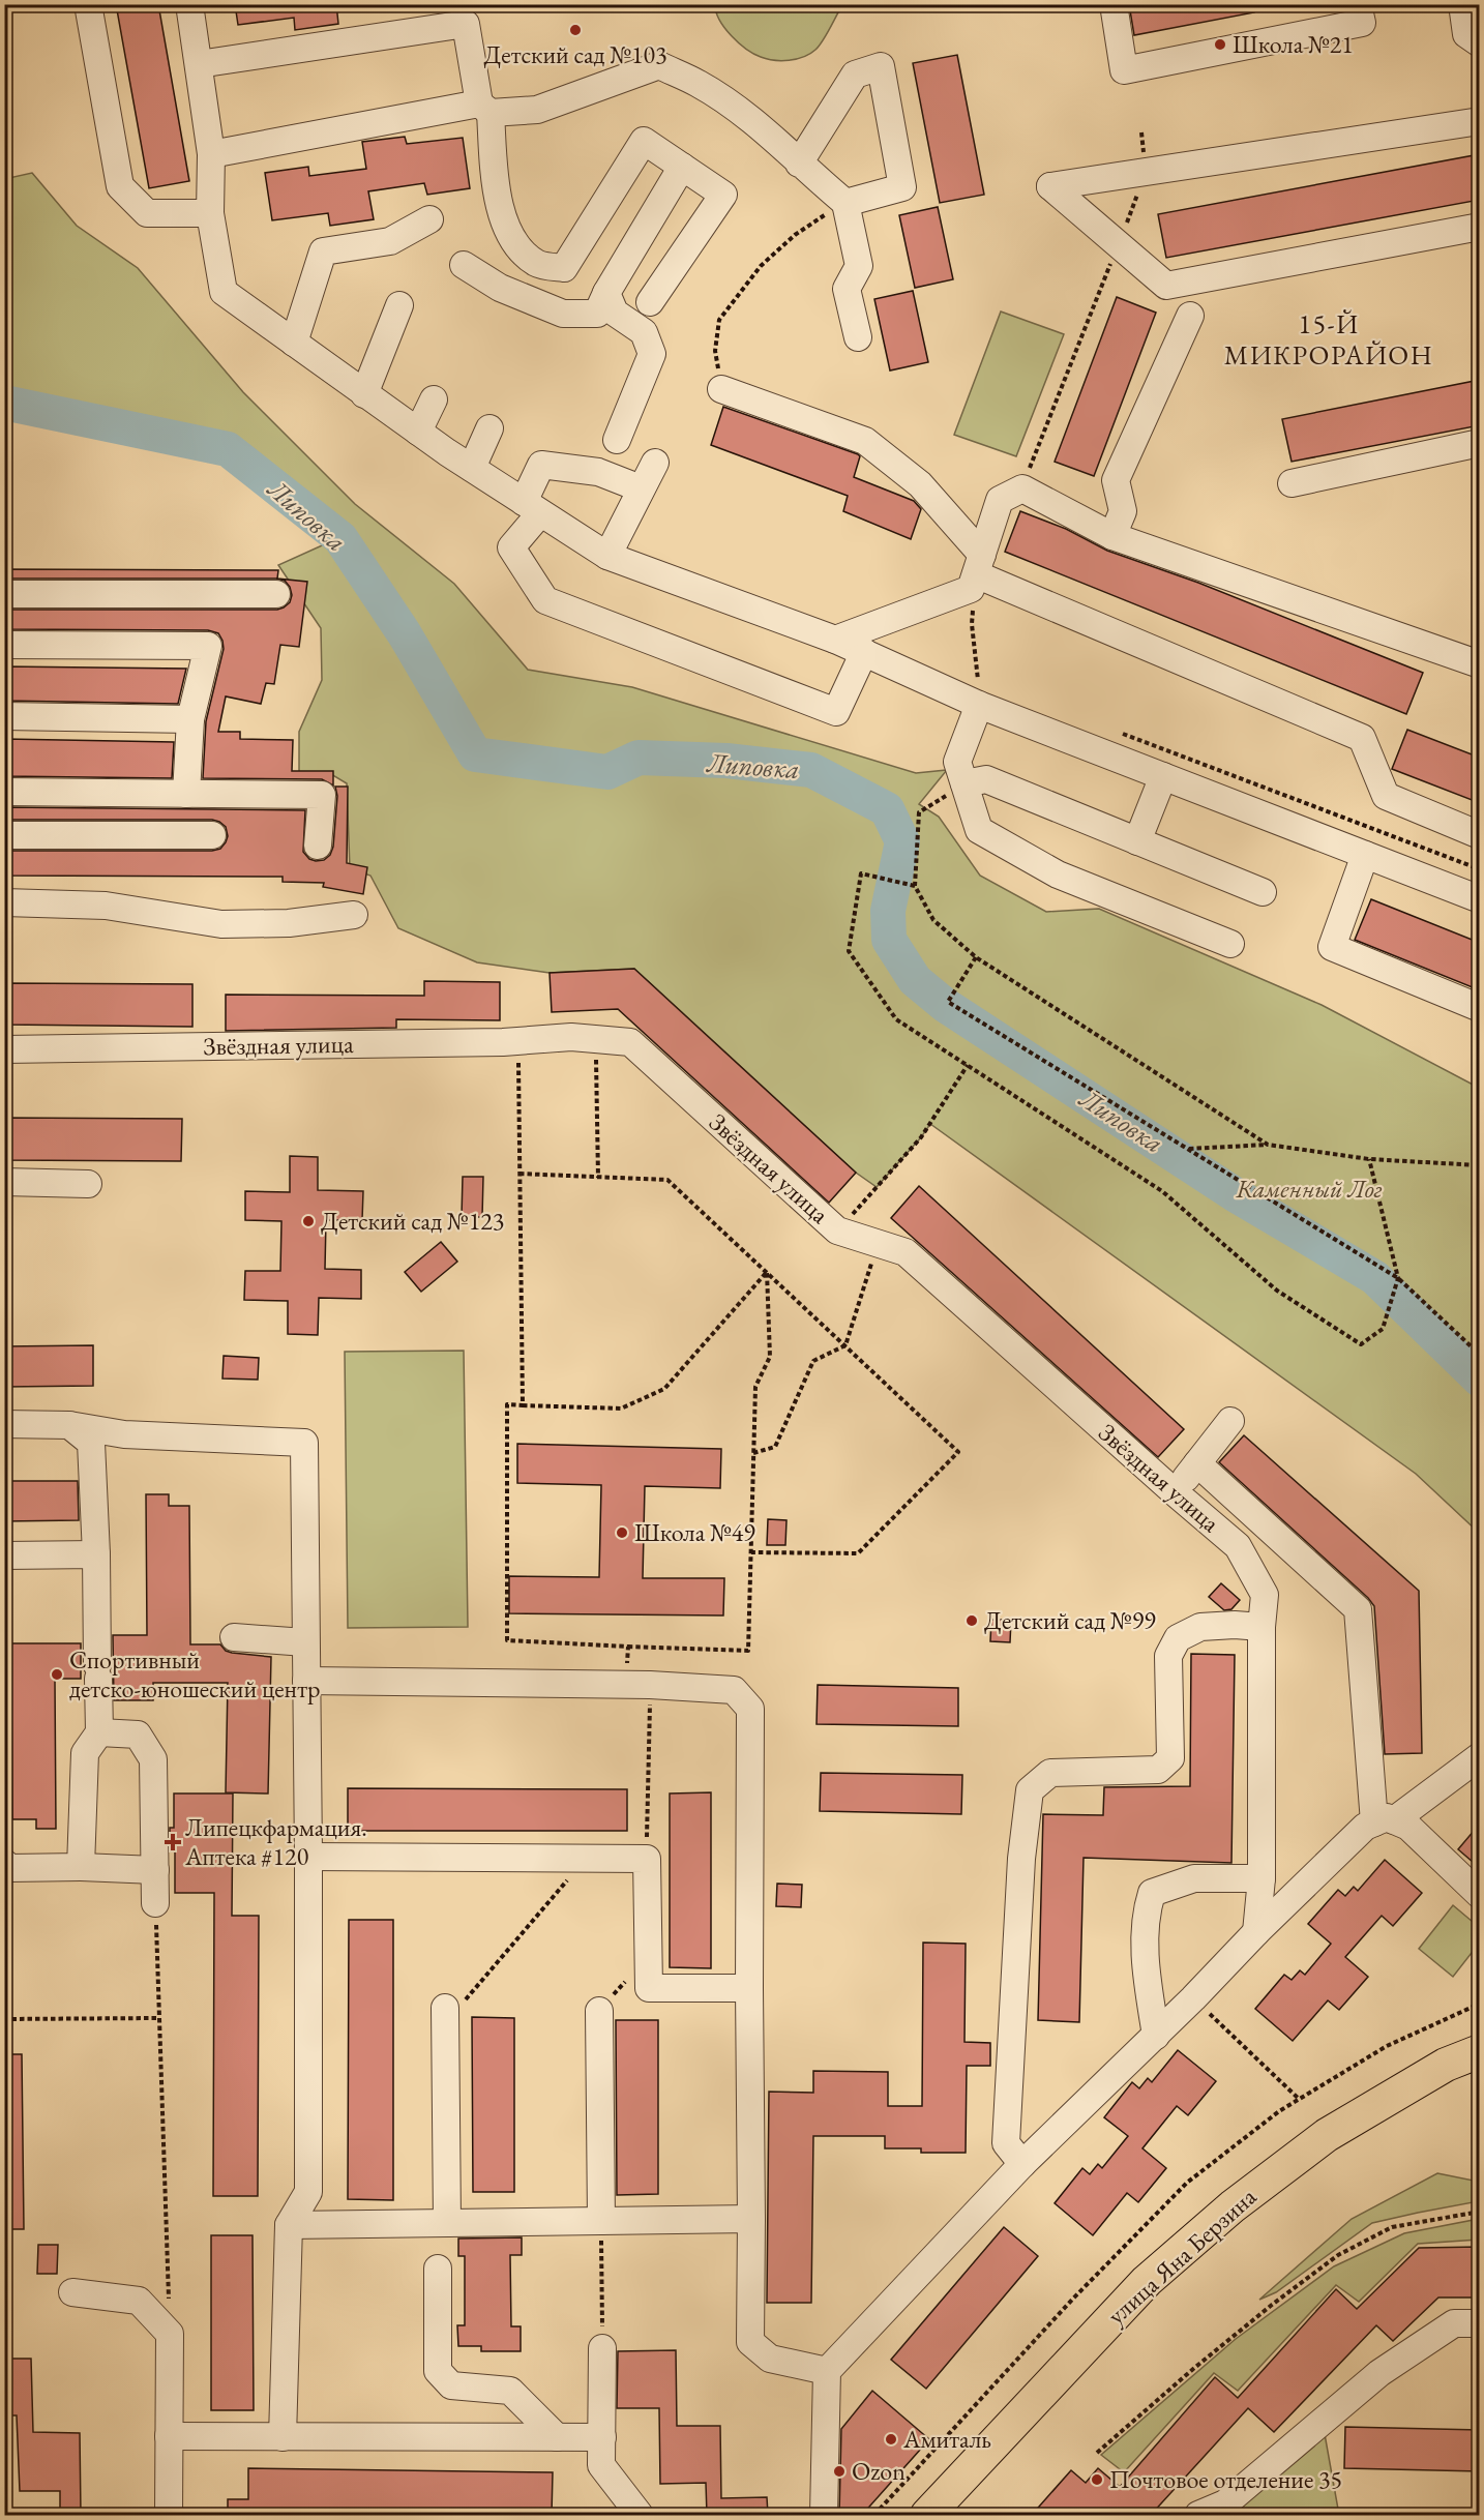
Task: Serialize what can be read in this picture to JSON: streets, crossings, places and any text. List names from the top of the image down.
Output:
{
  "streets": {
    "main road": ["улица Яна Берзина"],
    "street": ["Звёздная улица"]
  },
  "districts": ["15-Й МИКРОРАЙОН"],
  "water": ["Липовка"],
  "parks": ["Каменный Лог"],
  "places": {
    "other": [
      "Детский сад №103",
      "Школа №21",
      "Детский сад №123",
      "Школа №49",
      "Детский сад №99",
      "Спортивный детско-юношеский центр",
      "Амиталь",
      "Ozon",
      "Почтовое отделение 35"
    ],
    "health": ["Липецкфармация. Аптека #120"]
  }
}
